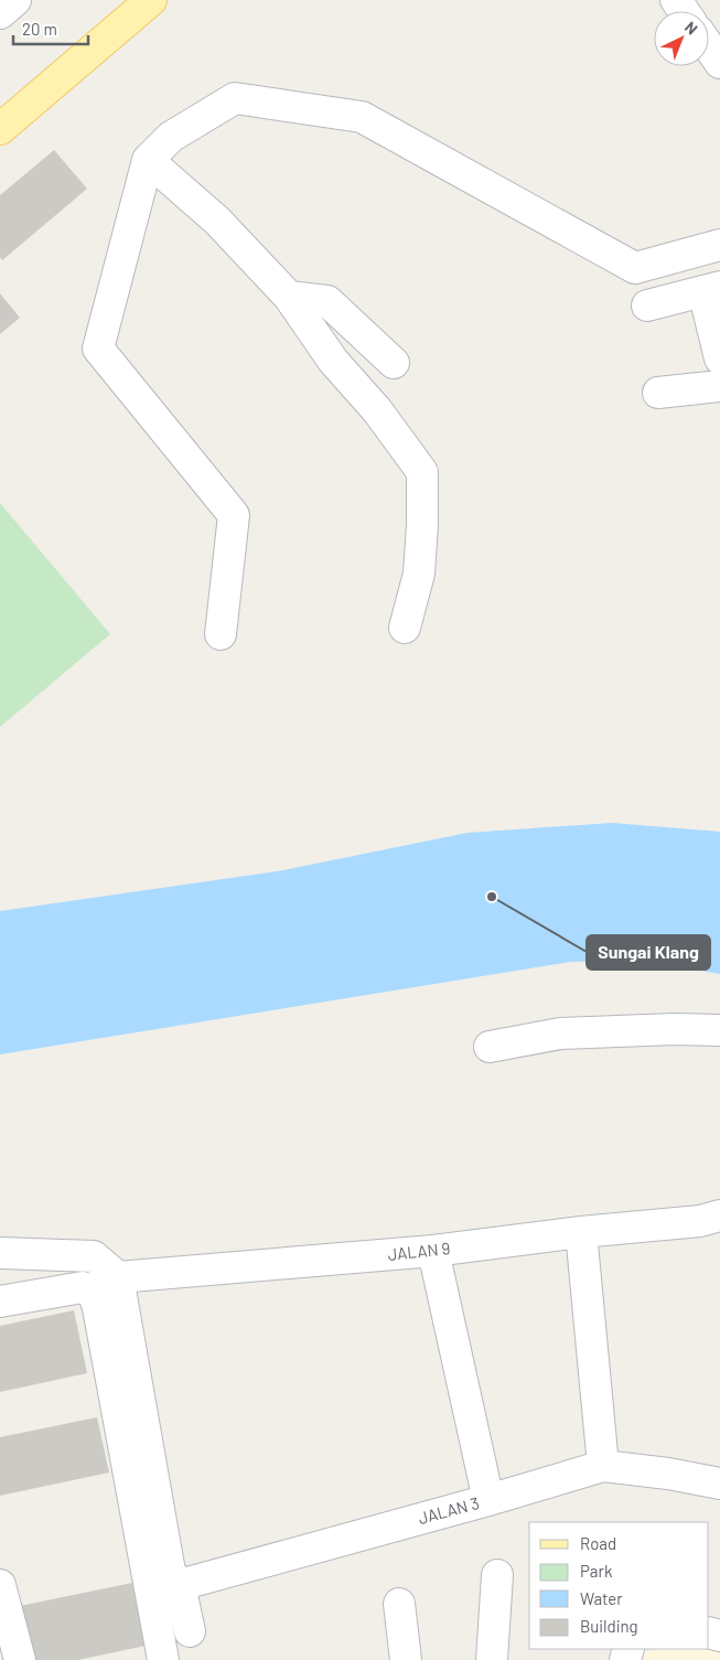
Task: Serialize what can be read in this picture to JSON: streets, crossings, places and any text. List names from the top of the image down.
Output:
{
  "streets": {
    "street": ["JALAN 9", "JALAN 3"]
  },
  "places": ["Sungai Klang"],
  "legend": [
    "Road",
    "Park",
    "Water",
    "Building"
  ],
  "scale_bar": "20 m",
  "north": "top right"
}
